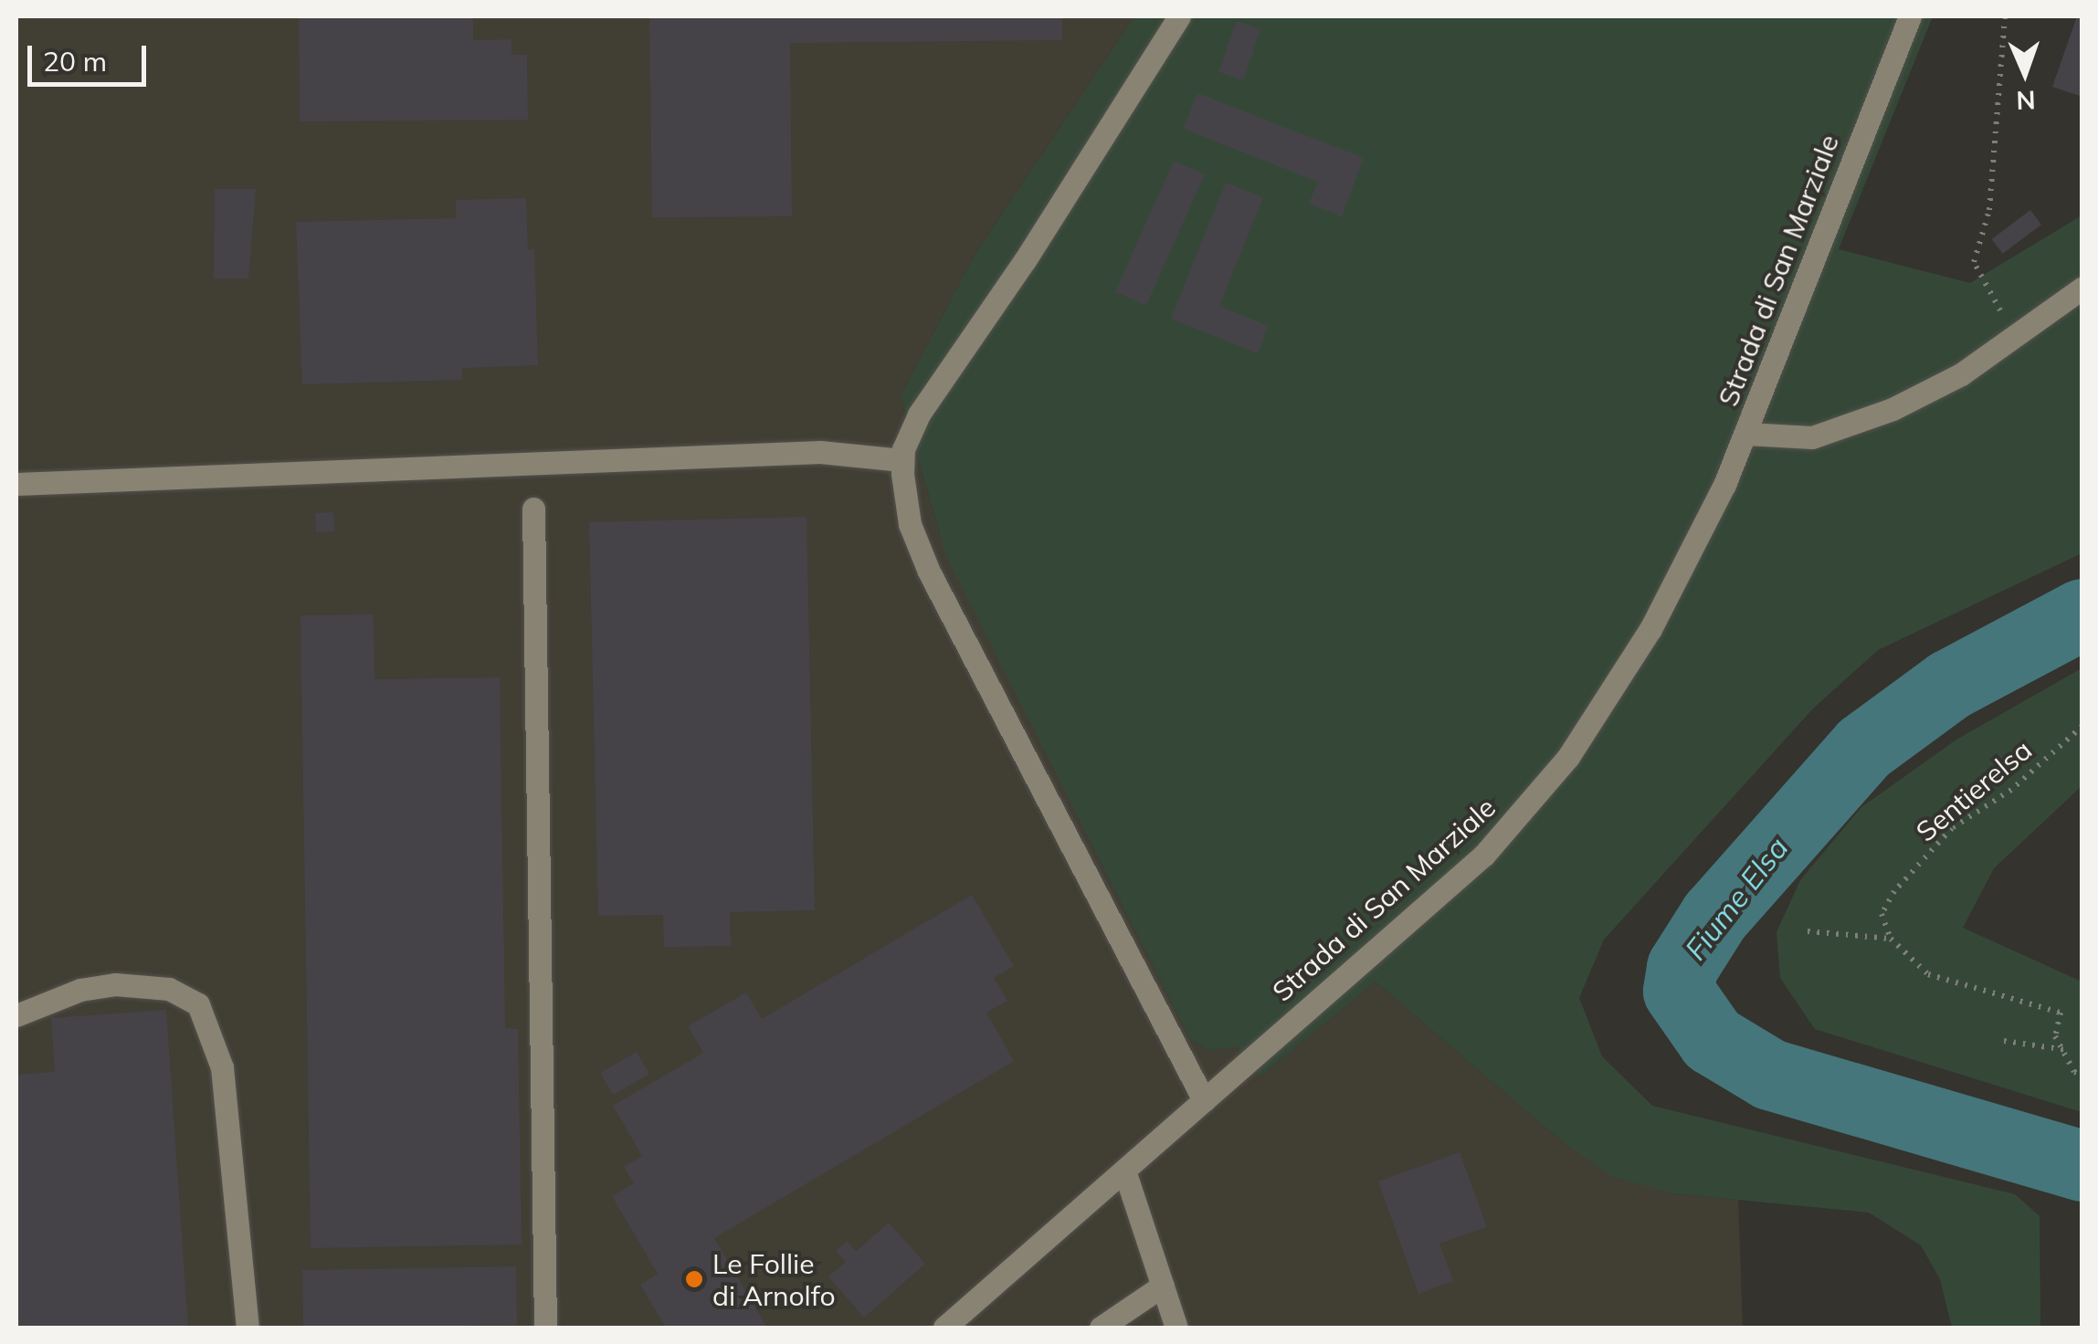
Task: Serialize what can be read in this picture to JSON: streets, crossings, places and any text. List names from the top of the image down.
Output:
{
  "streets": {
    "street": ["Strada di San Marziale"],
    "path": ["Sentierelsa"]
  },
  "water": ["Fiume Elsa"],
  "places": ["Le Follie di Arnolfo"],
  "scale_bar": "20 m",
  "north": "bottom"
}
